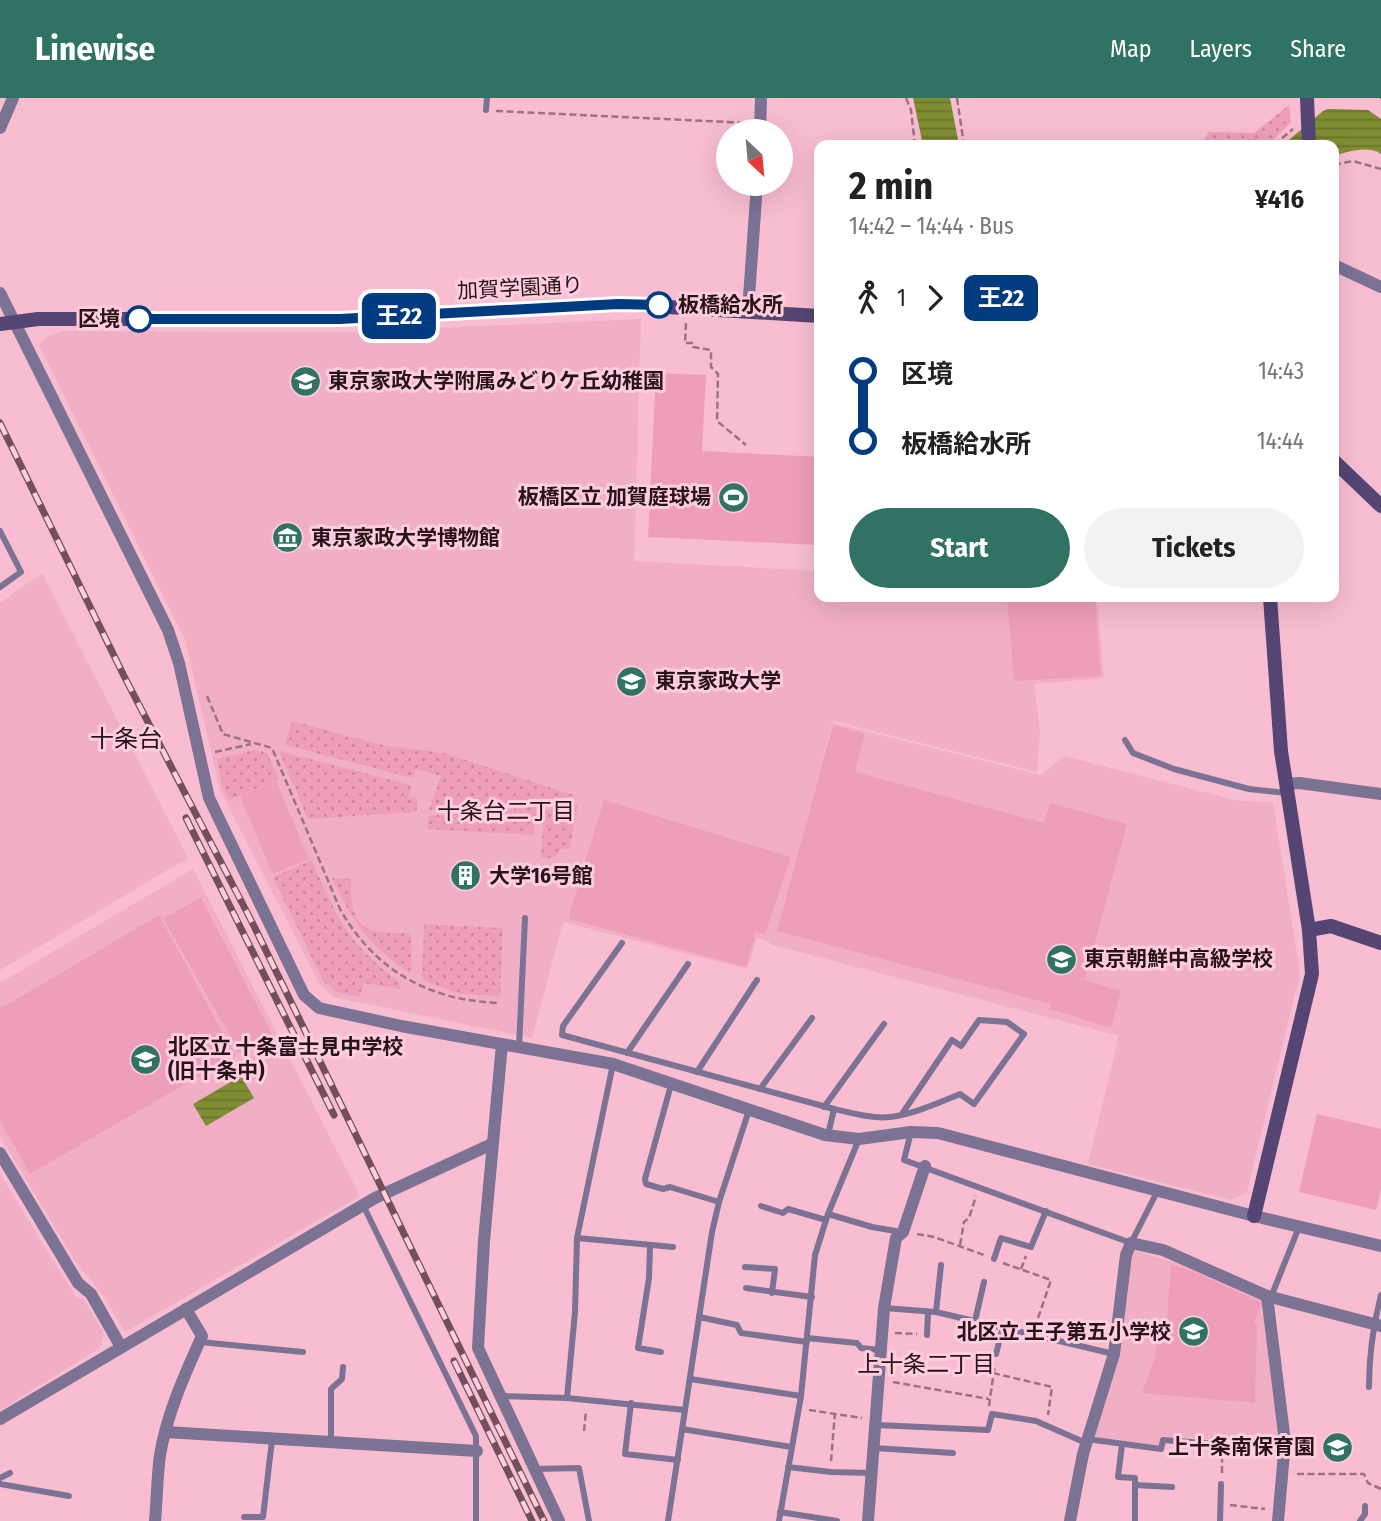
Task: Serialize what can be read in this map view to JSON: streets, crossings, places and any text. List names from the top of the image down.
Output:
{
  "streets": {
    "street": ["加賀学園通り"]
  },
  "districts": ["十条台", "十条台二丁目", "上十条二丁目"],
  "places": {
    "other": ["板橋給水所", "区境"],
    "school or university": [
      "東京家政大学附属みどりケ丘幼稚園",
      "東京家政大学",
      "東京朝鮮中高級学校",
      "北区立 十条富士見中学校 (旧十条中)",
      "北区立 王子第五小学校",
      "上十条南保育園"
    ],
    "sports": ["板橋区立 加賀庭球場"],
    "museum": ["東京家政大学博物館"],
    "building": ["大学16号館"]
  },
  "lines": ["bus line 王22"],
  "north": "bottom right",
  "page": {
    "header": "Linewise",
    "nav": ["Map", "Layers", "Share"],
    "on_map": "王22",
    "heading": ["2 min", "14:42 – 14:44 · Bus", "¥416"],
    "legs": ["1", "王22"],
    "list": [
      {
        "name": "区境",
        "value": "14:43"
      },
      {
        "name": "板橋給水所",
        "value": "14:44"
      }
    ],
    "buttons": ["Start", "Tickets"]
  }
}
